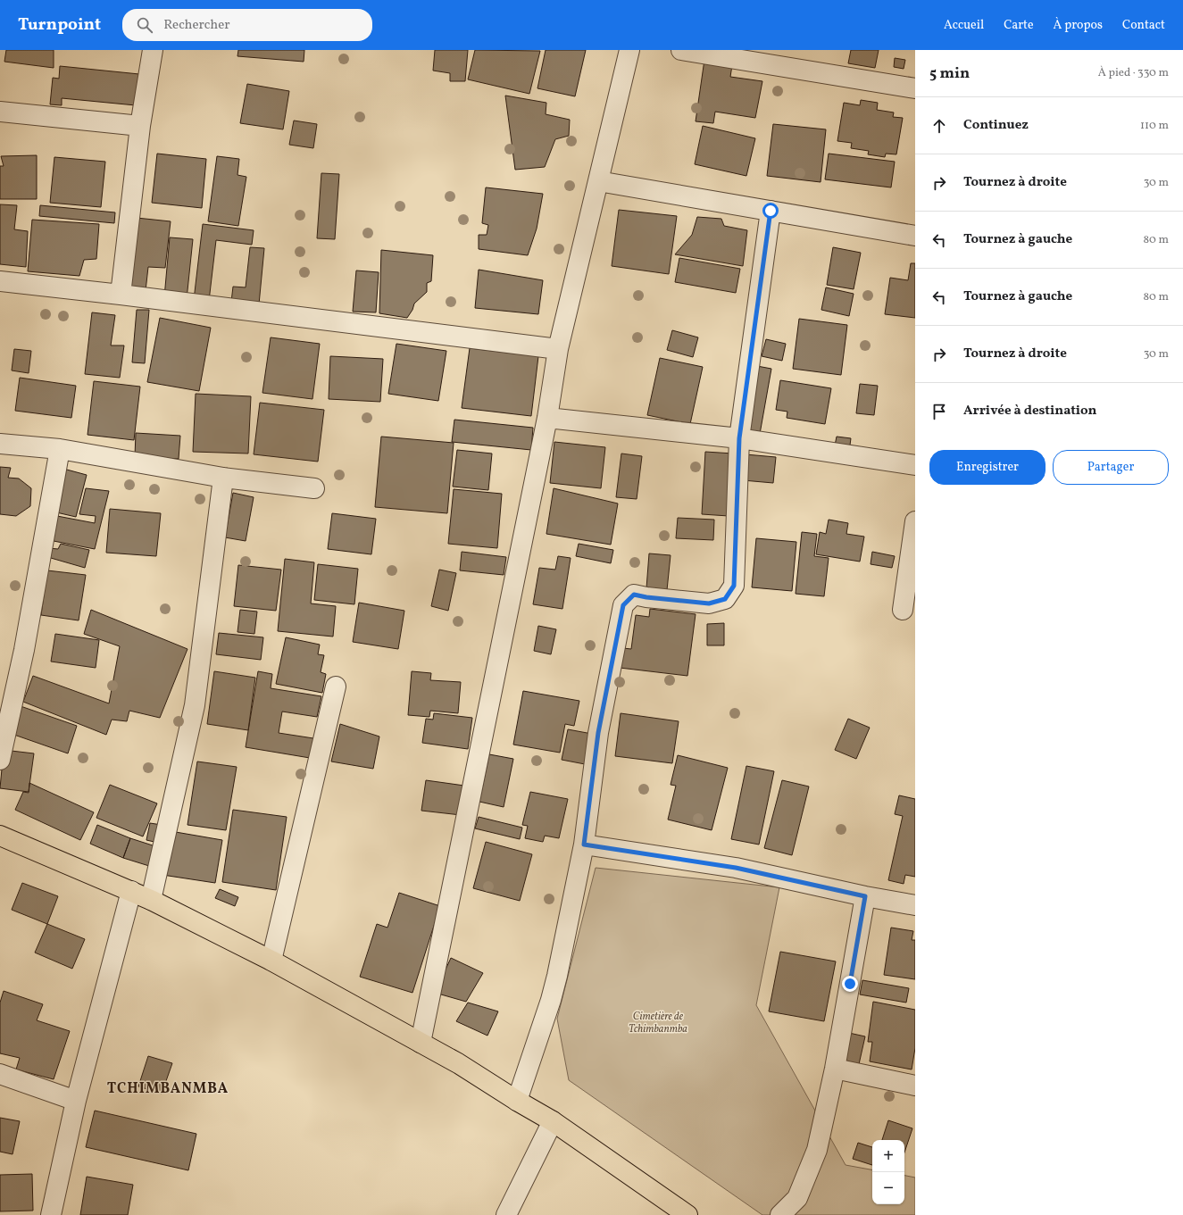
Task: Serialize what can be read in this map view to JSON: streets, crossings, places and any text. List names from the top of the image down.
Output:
{
  "districts": ["TCHIMBANMBA"],
  "parks": ["Cimetière de Tchimbanmba"],
  "page": {
    "header": "Turnpoint",
    "search": "Rechercher",
    "nav": [
      "Accueil",
      "Carte",
      "À propos",
      "Contact"
    ],
    "heading": ["5 min", "À pied · 330 m"],
    "list": [
      ["Continuez", "110 m"],
      ["Tournez à droite", "30 m"],
      ["Tournez à gauche", "80 m"],
      ["Tournez à gauche", "80 m"],
      ["Tournez à droite", "30 m"],
      "Arrivée à destination"
    ],
    "buttons": ["Enregistrer", "Partager"],
    "map_buttons": ["+", "−"]
  }
}
